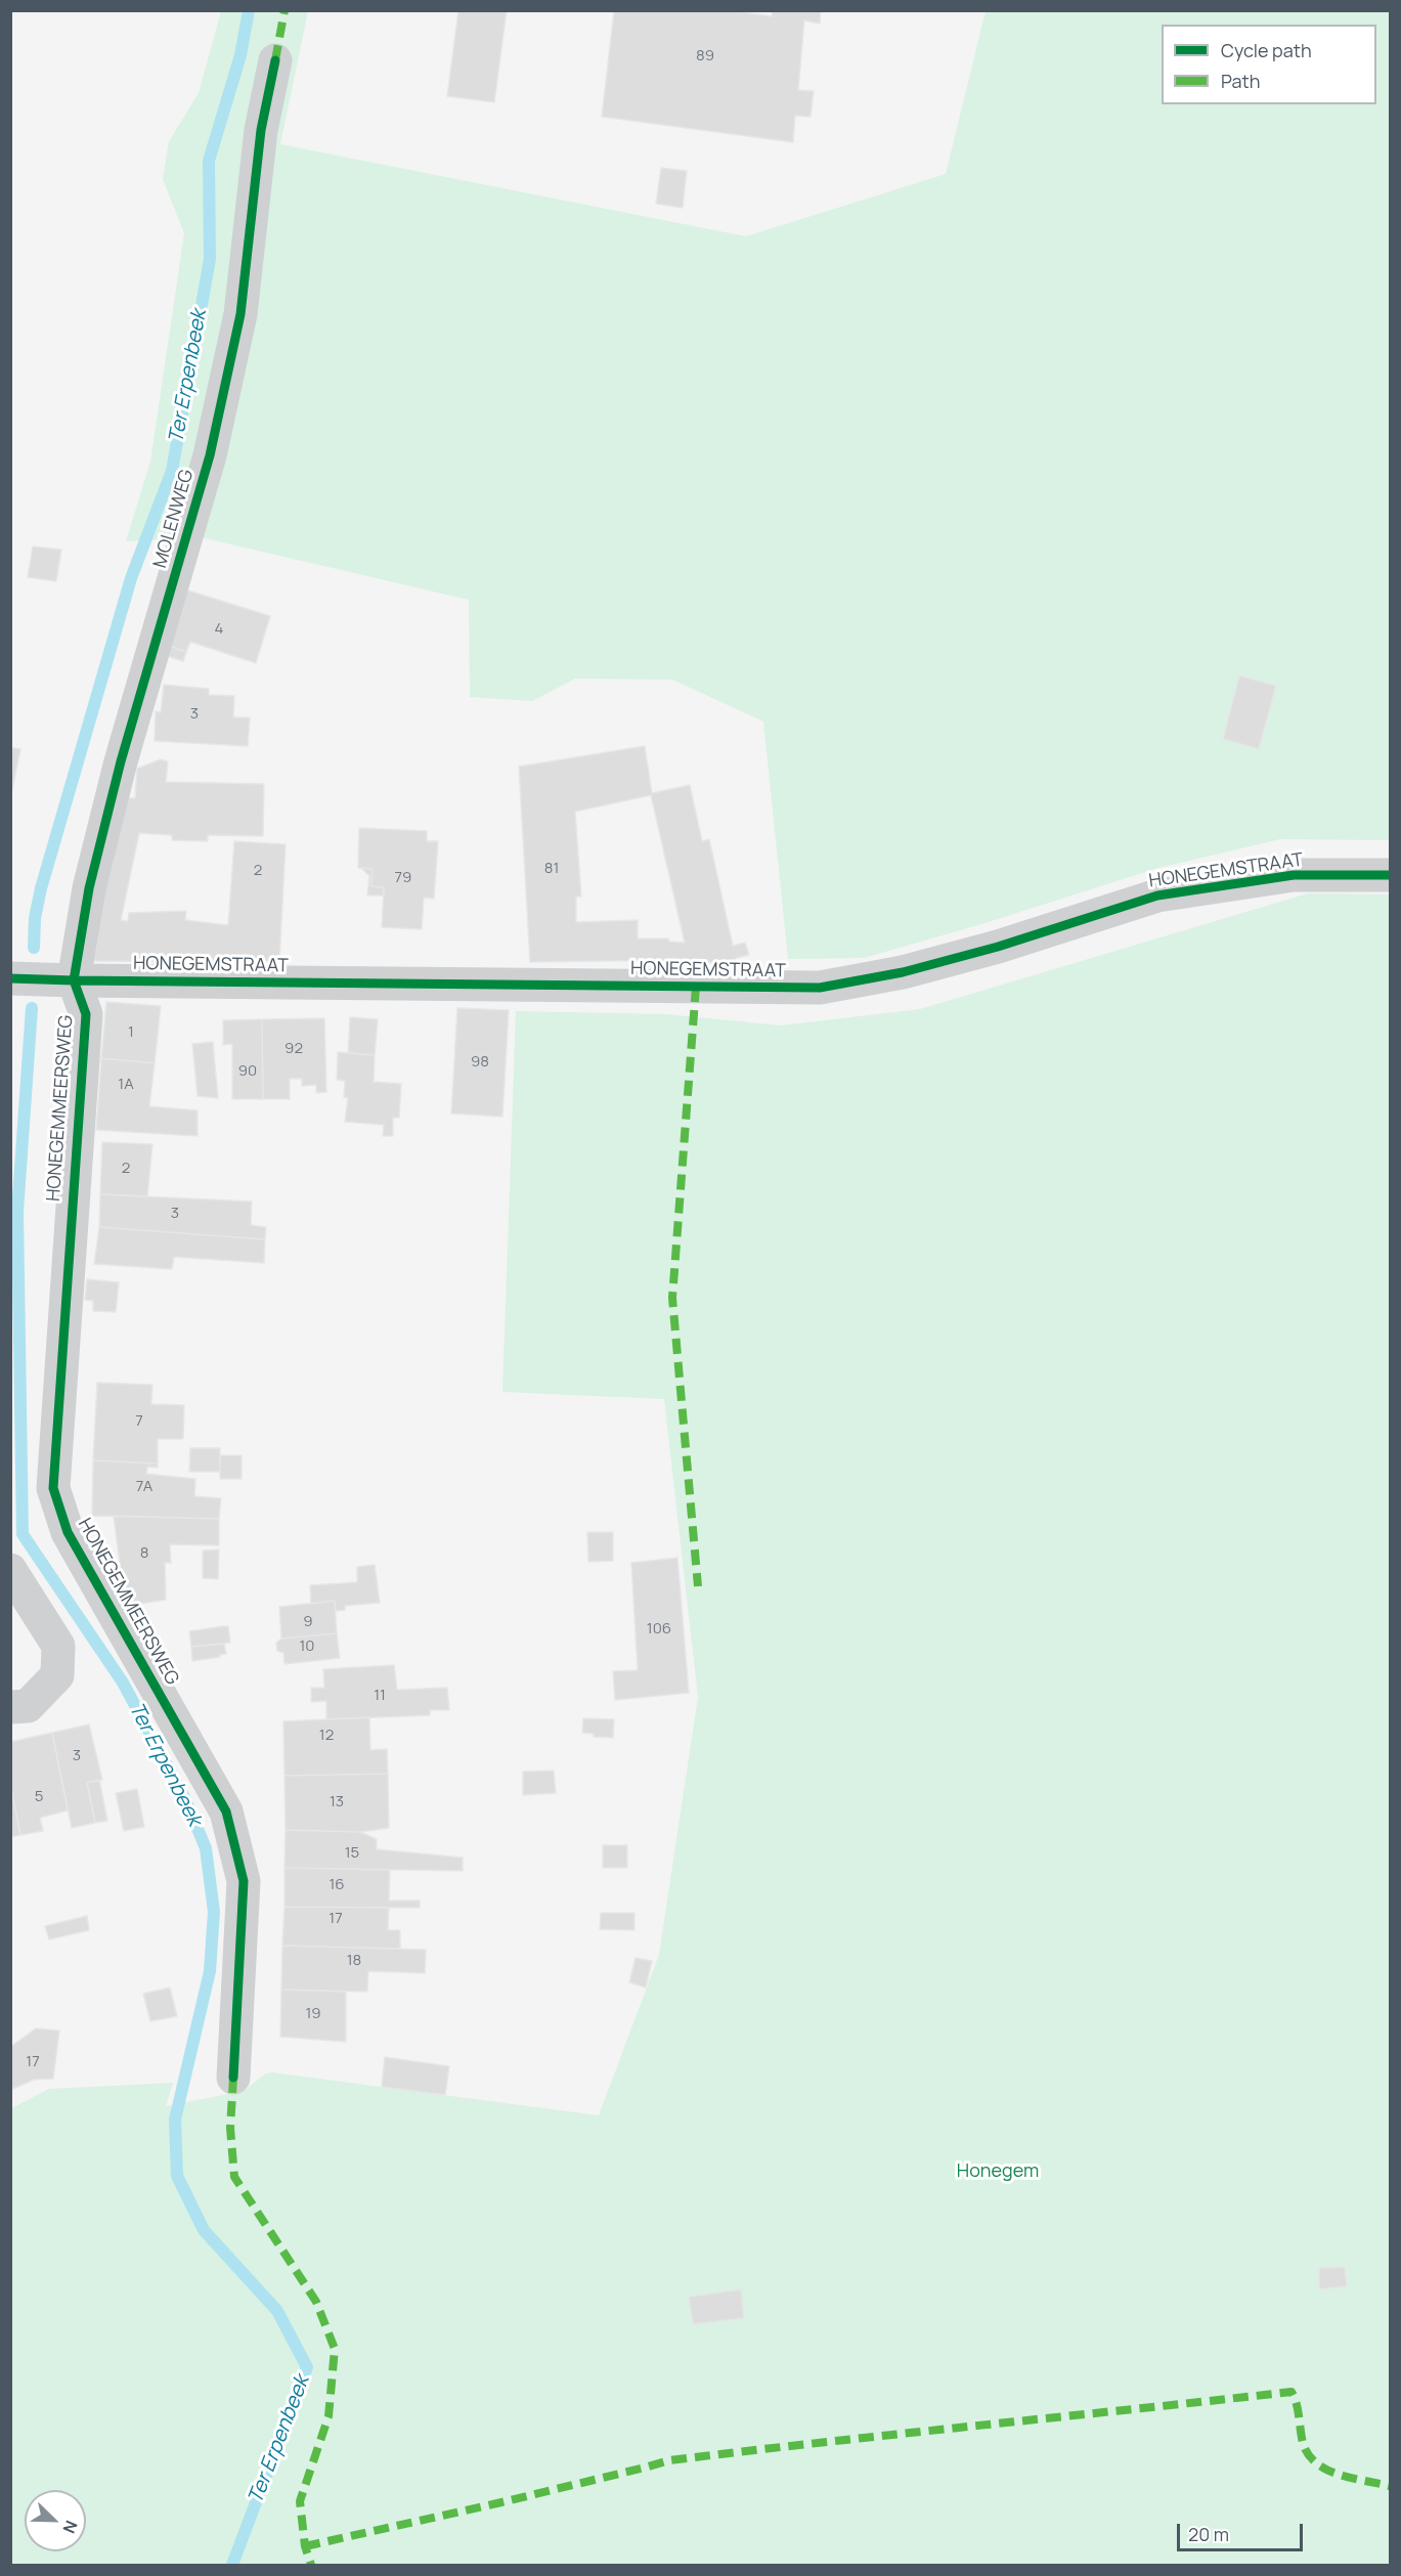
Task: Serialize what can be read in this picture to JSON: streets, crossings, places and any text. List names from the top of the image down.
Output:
{
  "streets": {
    "street": ["MOLENWEG", "HONEGEMSTRAAT", "HONEGEMMEERSWEG"]
  },
  "crossings": [
    ["MOLENWEG", "HONEGEMSTRAAT"],
    ["MOLENWEG", "HONEGEMMEERSWEG"],
    ["HONEGEMSTRAAT", "HONEGEMMEERSWEG"]
  ],
  "water": ["Ter Erpenbeek"],
  "parks": ["Honegem"],
  "house_numbers": [
    "89",
    "4",
    "3",
    "81",
    "2",
    "79",
    "1",
    "92",
    "98",
    "90",
    "1A",
    "2",
    "3",
    "7",
    "7A",
    "8",
    "9",
    "106",
    "10",
    "11",
    "12",
    "3",
    "5",
    "13",
    "15",
    "16",
    "17",
    "18",
    "19",
    "17"
  ],
  "legend": ["Cycle path", "Path"],
  "scale_bar": "20 m",
  "north": "bottom right"
}
